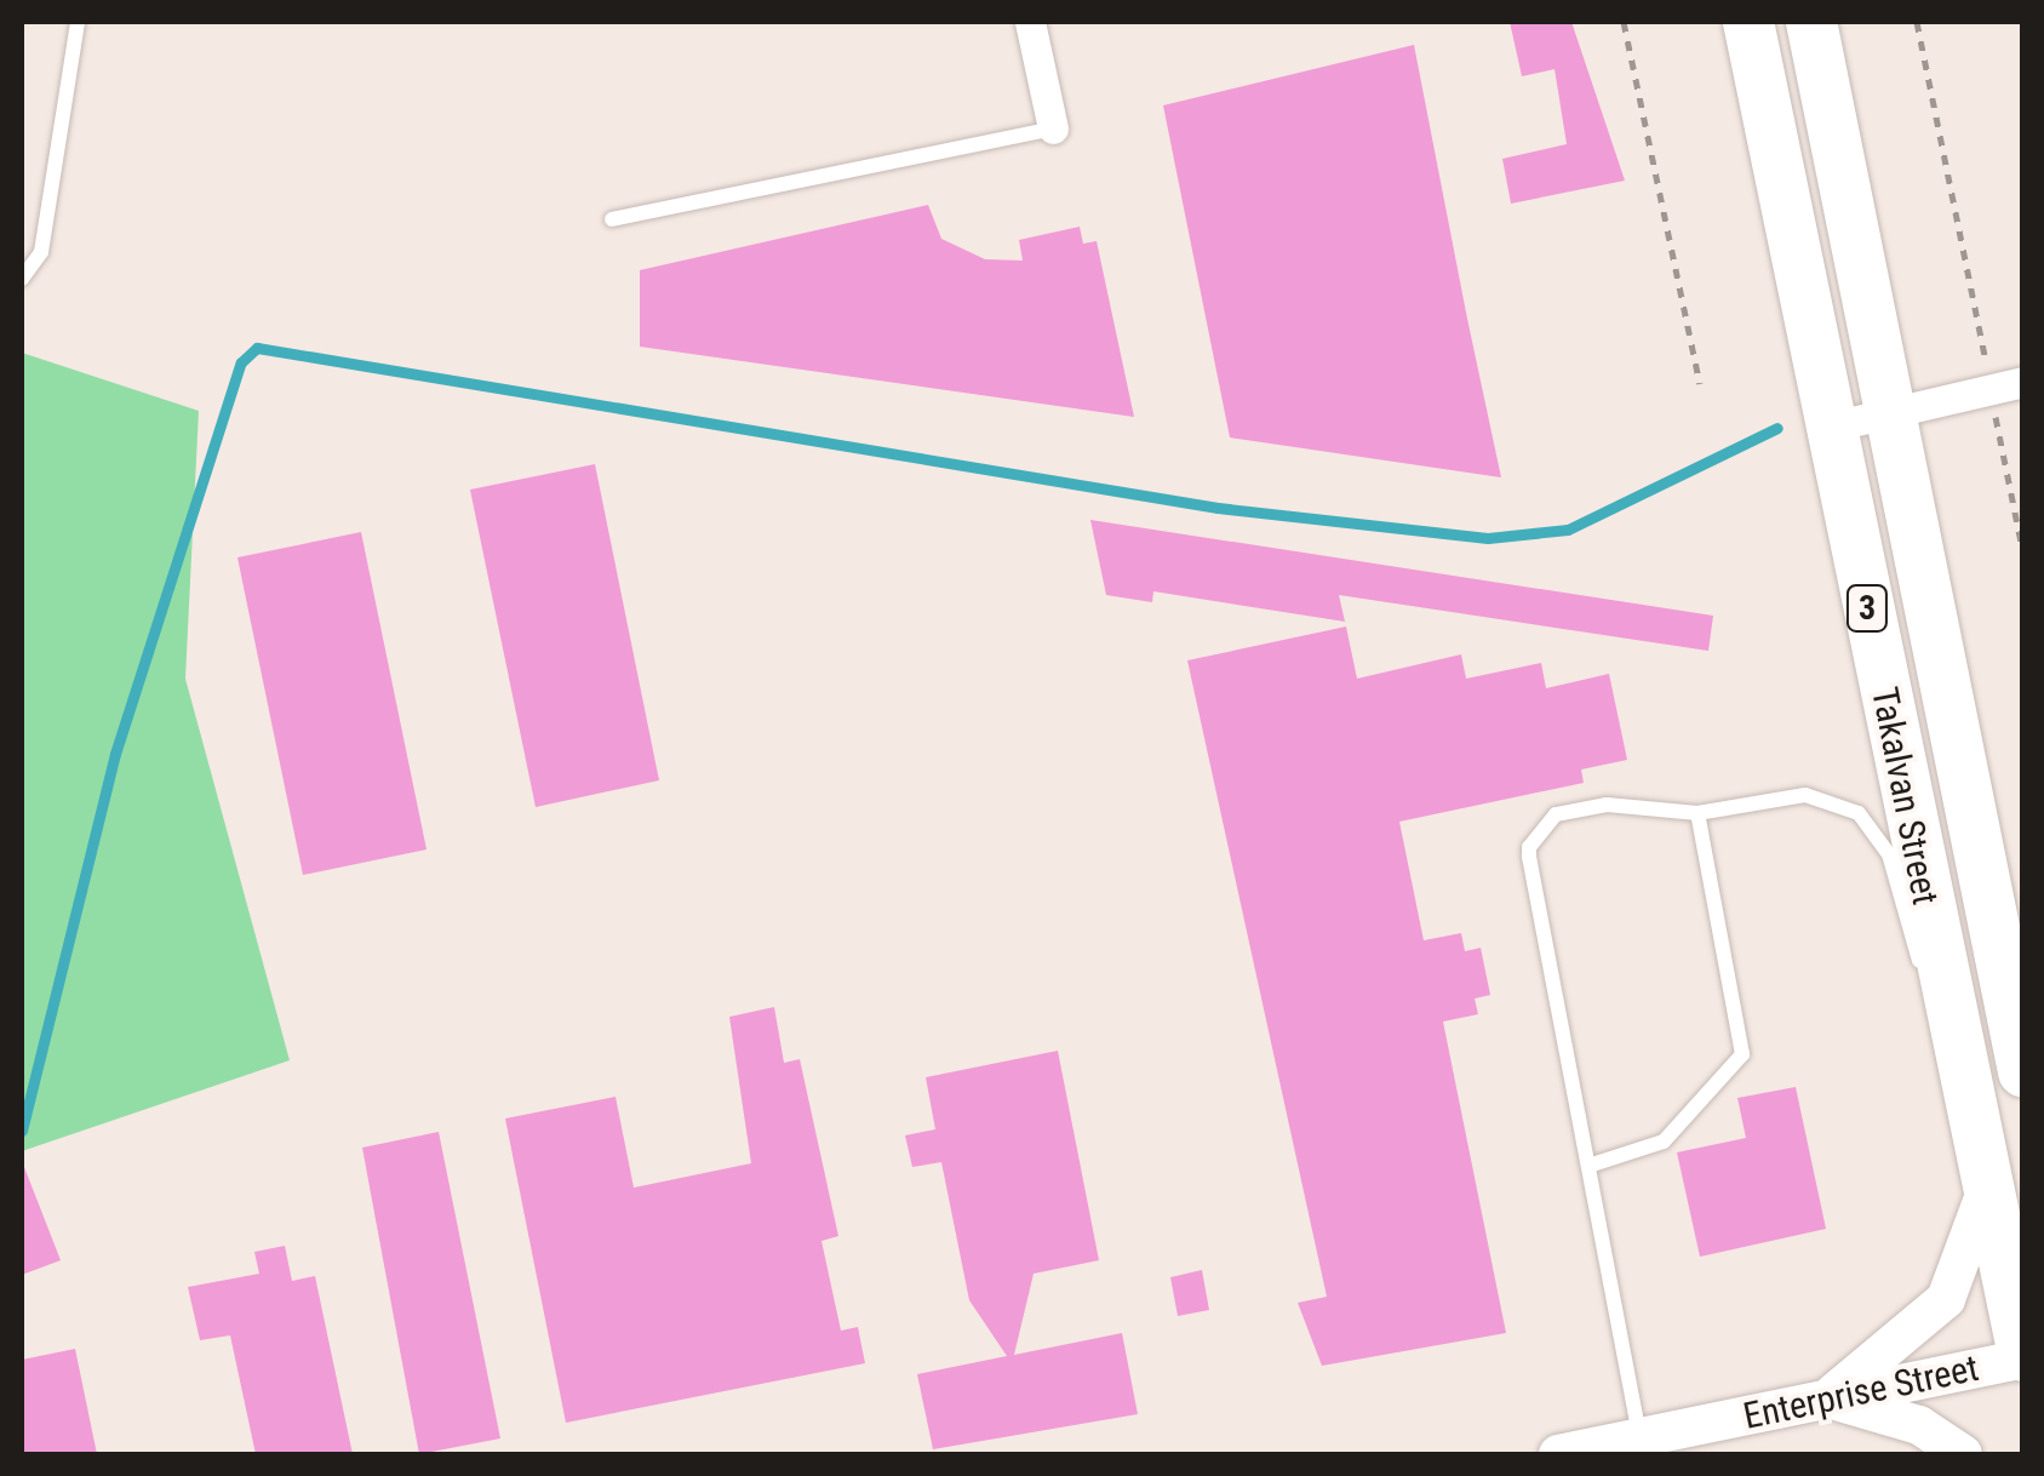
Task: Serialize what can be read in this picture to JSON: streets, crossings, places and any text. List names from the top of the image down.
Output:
{
  "streets": {
    "highway": ["3", "Takalvan Street"],
    "street": ["Enterprise Street"]
  },
  "crossings": [
    ["Takalvan Street", "Enterprise Street"]
  ]
}
